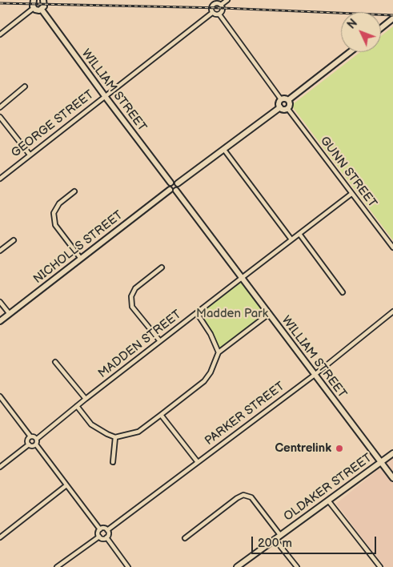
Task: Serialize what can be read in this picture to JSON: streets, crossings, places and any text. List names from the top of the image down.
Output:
{
  "streets": {
    "street": [
      "WILLIAM STREET",
      "GEORGE STREET",
      "GUNN STREET",
      "NICHOLLS STREET",
      "MADDEN STREET",
      "PARKER STREET",
      "OLDAKER STREET"
    ]
  },
  "crossings": [
    ["WILLIAM STREET", "GEORGE STREET"],
    ["WILLIAM STREET", "NICHOLLS STREET"],
    ["WILLIAM STREET", "MADDEN STREET"],
    ["WILLIAM STREET", "PARKER STREET"],
    ["WILLIAM STREET", "OLDAKER STREET"],
    ["GUNN STREET", "MADDEN STREET"]
  ],
  "parks": ["Madden Park"],
  "places": ["Centrelink"],
  "scale_bar": "200 m",
  "north": "top left"
}
